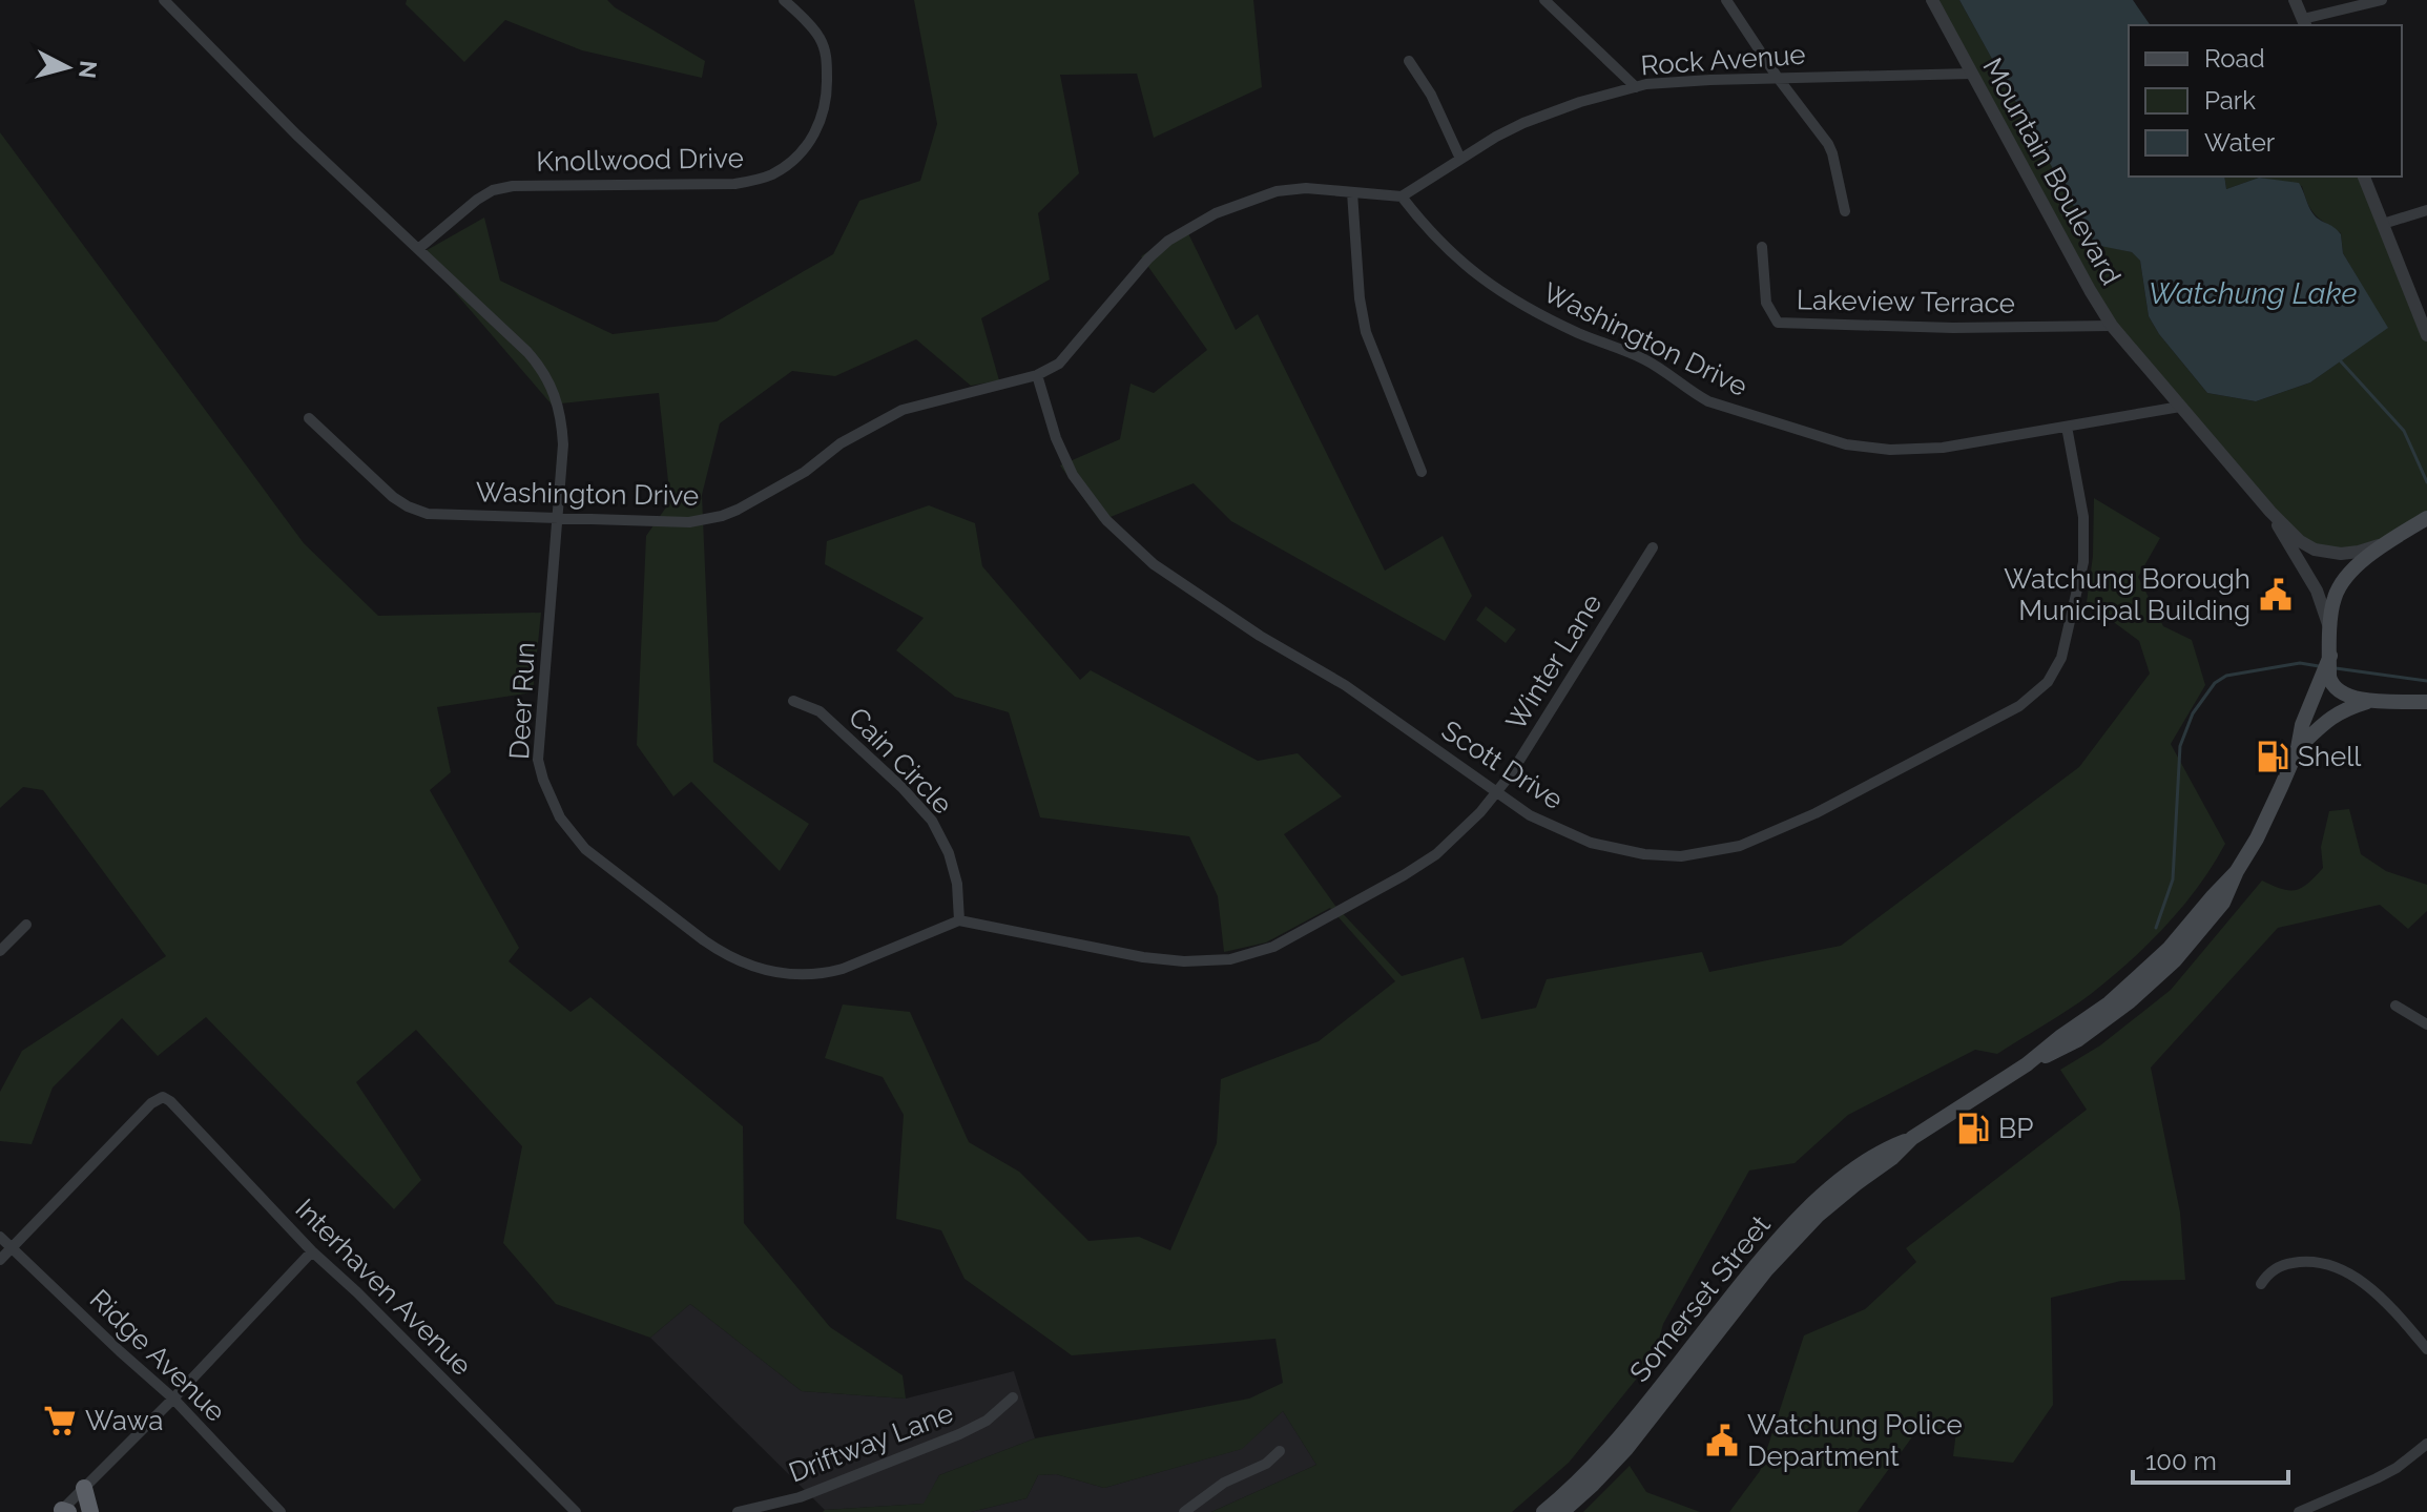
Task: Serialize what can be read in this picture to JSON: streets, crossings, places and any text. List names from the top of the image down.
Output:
{
  "streets": {
    "main road": ["Somerset Street"],
    "street": [
      "Rock Avenue",
      "Knollwood Drive",
      "Mountain Boulevard",
      "Lakeview Terrace",
      "Washington Drive",
      "Winter Lane",
      "Deer Run",
      "Cain Circle",
      "Scott Drive",
      "Interhaven Avenue",
      "Ridge Avenue",
      "Driftway Lane"
    ]
  },
  "crossings": [
    ["Rock Avenue", "Mountain Boulevard"],
    ["Rock Avenue", "Washington Drive"],
    ["Knollwood Drive", "Deer Run"],
    ["Mountain Boulevard", "Lakeview Terrace"],
    ["Mountain Boulevard", "Washington Drive"],
    ["Mountain Boulevard", "Somerset Street"],
    ["Washington Drive", "Deer Run"],
    ["Washington Drive", "Scott Drive"],
    ["Winter Lane", "Deer Run"],
    ["Winter Lane", "Cain Circle"],
    ["Winter Lane", "Scott Drive"],
    ["Deer Run", "Cain Circle"],
    ["Interhaven Avenue", "Ridge Avenue"]
  ],
  "water": ["Watchung Lake"],
  "places": {
    "public building": ["Watchung Borough Municipal Building", "Watchung Police Department"],
    "fuel station": ["Shell", "BP"],
    "supermarket": ["Wawa"]
  },
  "legend": ["Road", "Park", "Water"],
  "scale_bar": "100 m",
  "north": "right"
}
